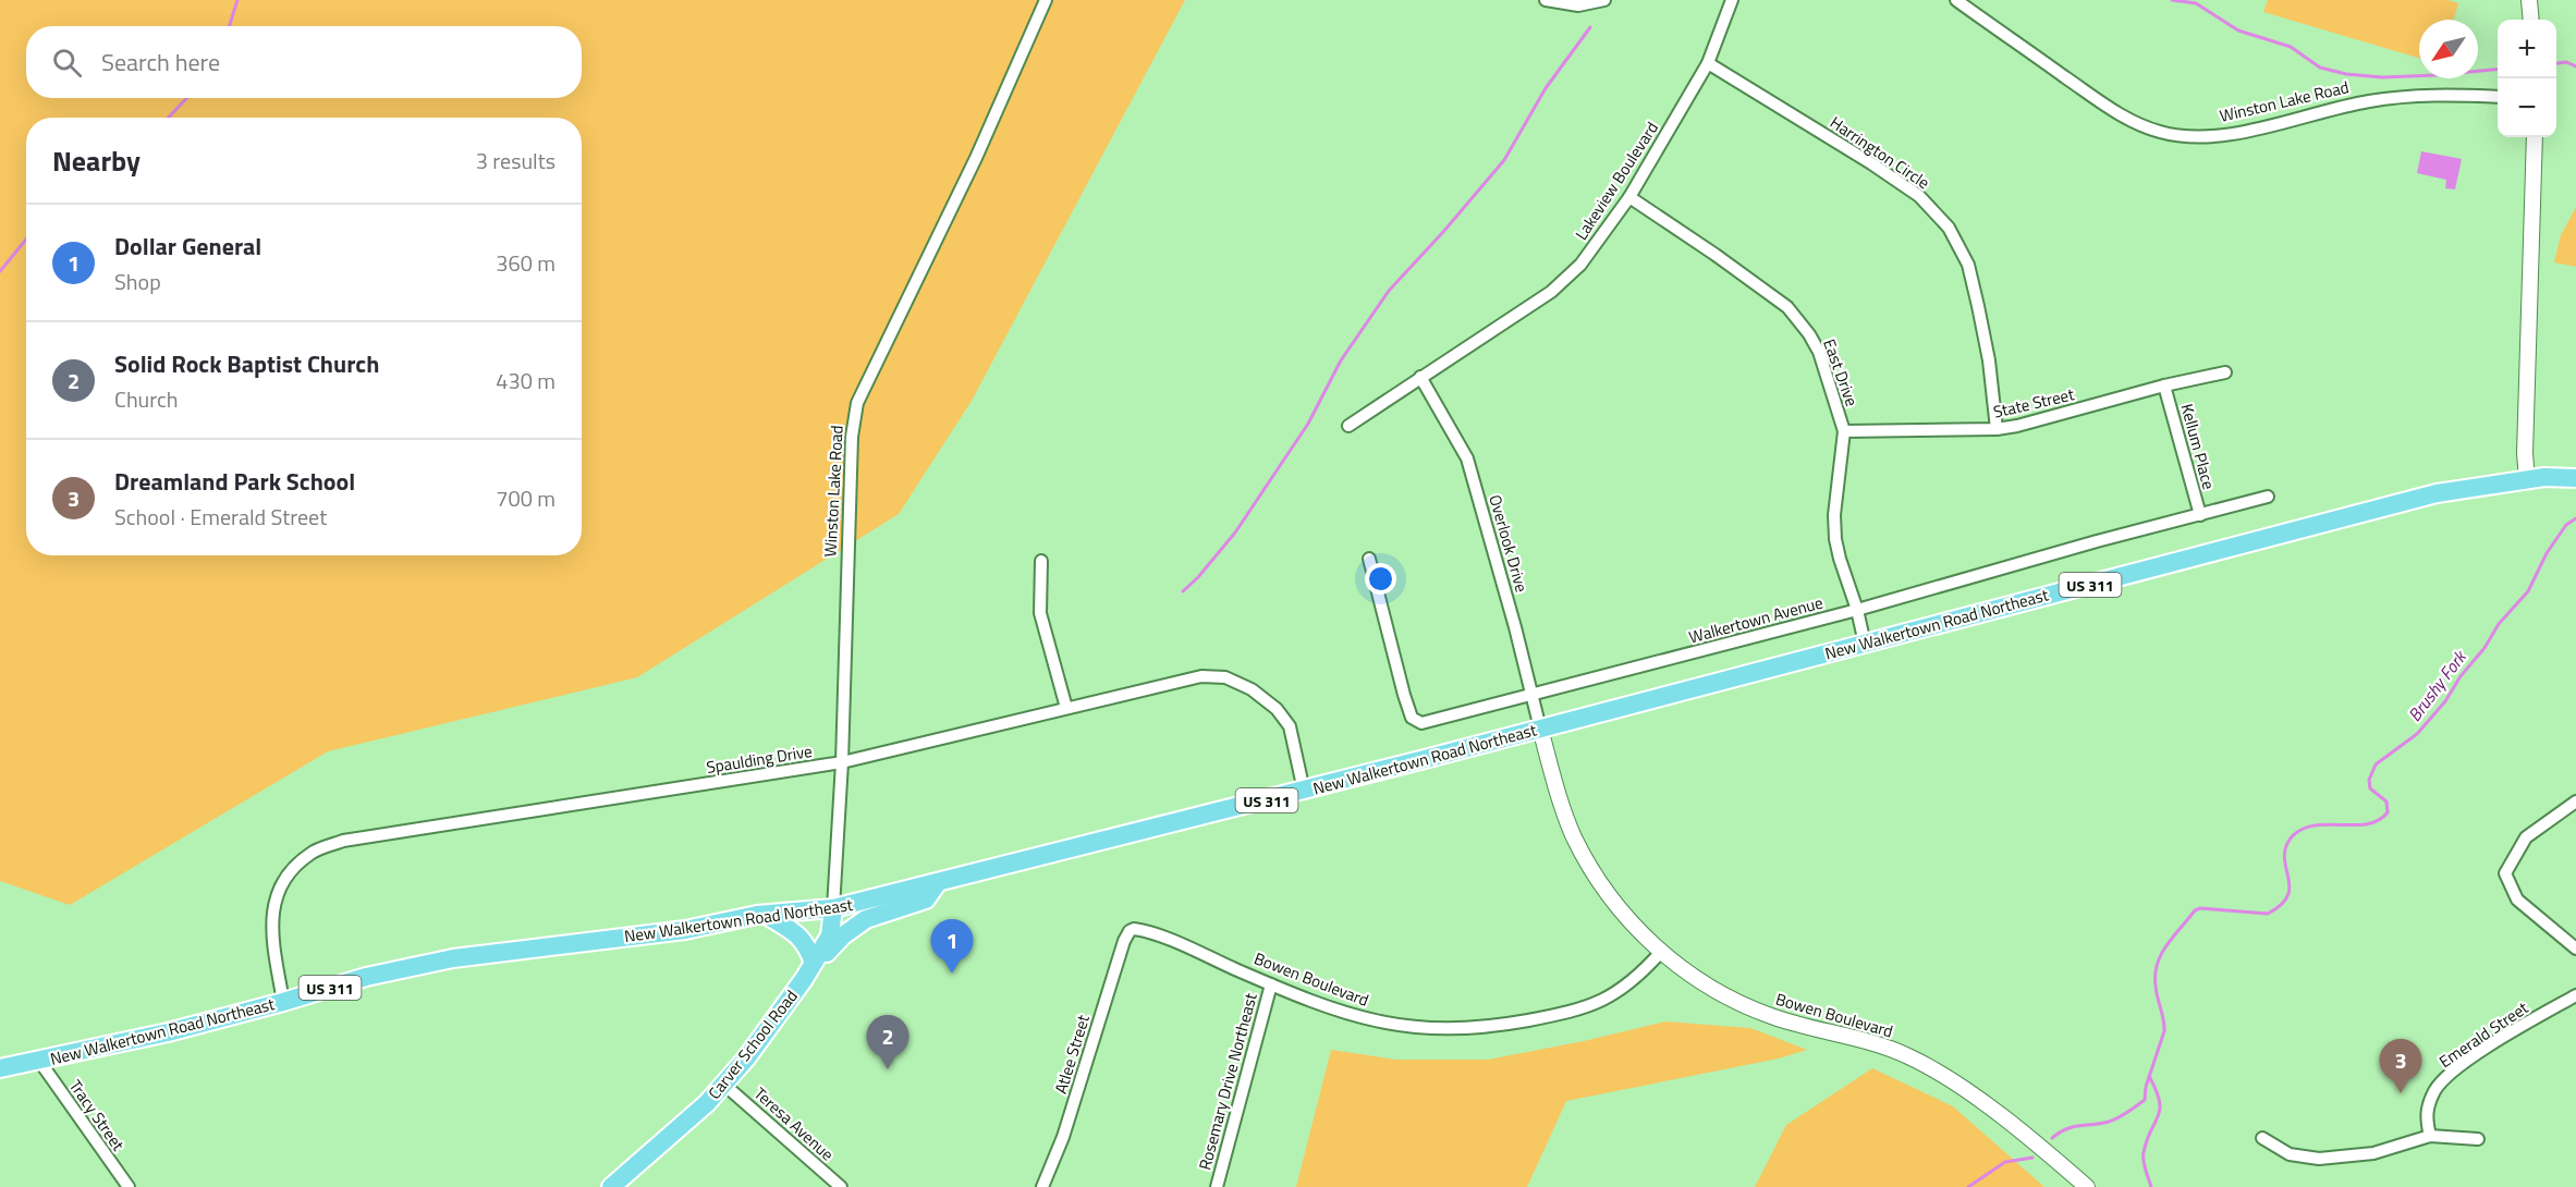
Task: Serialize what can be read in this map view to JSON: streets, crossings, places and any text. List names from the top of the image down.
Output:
{
  "streets": {
    "main road": ["US 311", "New Walkertown Road Northeast", "Carver School Road"],
    "street": [
      "Winston Lake Road",
      "Harrington Circle",
      "Lakeview Boulevard",
      "East Drive",
      "State Street",
      "Kellum Place",
      "Overlook Drive",
      "Walkertown Avenue",
      "Spaulding Drive",
      "Bowen Boulevard",
      "Emerald Street",
      "Atlee Street",
      "Rosemary Drive Northeast",
      "Tracy Street",
      "Teresa Avenue"
    ]
  },
  "crossings": [
    ["Winston Lake Road", "New Walkertown Road Northeast"],
    ["Winston Lake Road", "Spaulding Drive"],
    ["Winston Lake Road", "Carver School Road"],
    ["Harrington Circle", "Lakeview Boulevard"],
    ["Harrington Circle", "State Street"],
    ["Lakeview Boulevard", "East Drive"],
    ["Lakeview Boulevard", "Overlook Drive"],
    ["East Drive", "State Street"],
    ["East Drive", "Walkertown Avenue"],
    ["East Drive", "New Walkertown Road Northeast"],
    ["State Street", "Kellum Place"],
    ["Kellum Place", "Walkertown Avenue"],
    ["Overlook Drive", "Walkertown Avenue"],
    ["Overlook Drive", "New Walkertown Road Northeast"],
    ["Overlook Drive", "Bowen Boulevard"],
    ["New Walkertown Road Northeast", "Spaulding Drive"],
    ["New Walkertown Road Northeast", "Bowen Boulevard"],
    ["New Walkertown Road Northeast", "Carver School Road"],
    ["New Walkertown Road Northeast", "Tracy Street"],
    ["Bowen Boulevard", "Atlee Street"],
    ["Bowen Boulevard", "Rosemary Drive Northeast"],
    ["Carver School Road", "Teresa Avenue"]
  ],
  "water": ["Brushy Fork"],
  "north": "bottom left",
  "page": {
    "map_buttons": ["+", "−"],
    "search": "Search here",
    "heading": ["Nearby", "3 results"],
    "list": [
      {
        "mark": "1",
        "name": "Dollar General",
        "note": "Shop",
        "value": "360 m"
      },
      {
        "mark": "2",
        "name": "Solid Rock Baptist Church",
        "note": "Church",
        "value": "430 m"
      },
      {
        "mark": "3",
        "name": "Dreamland Park School",
        "note": "School · Emerald Street",
        "value": "700 m"
      }
    ],
    "pins": ["1", "2", "3"]
  }
}
